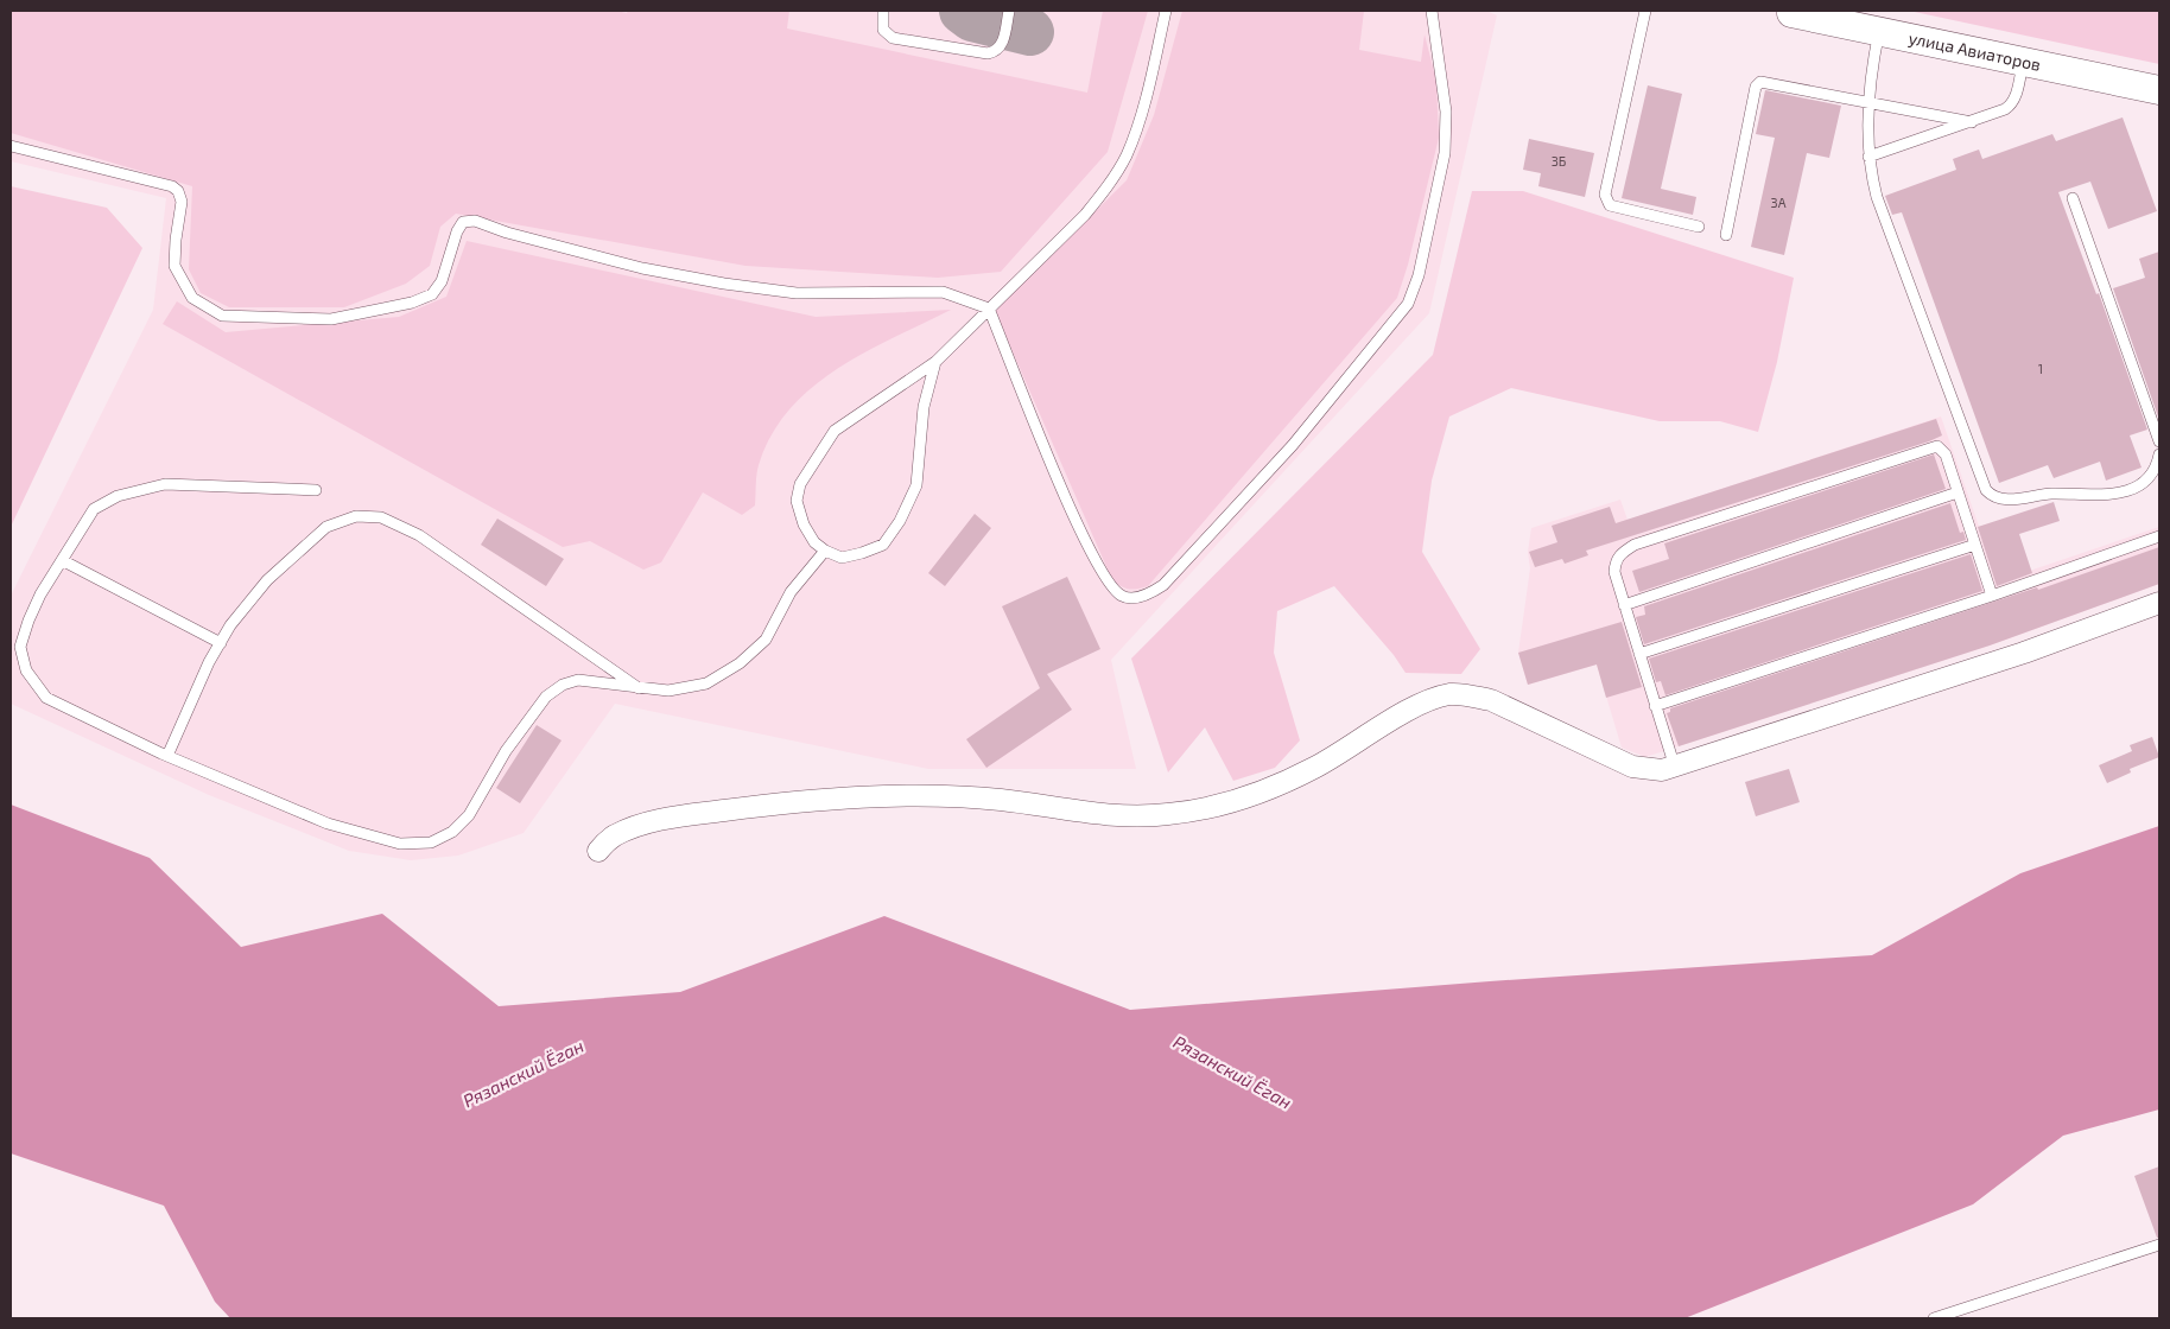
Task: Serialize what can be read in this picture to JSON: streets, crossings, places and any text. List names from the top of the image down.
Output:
{
  "streets": {
    "main road": ["улица Авиаторов"]
  },
  "water": ["Рязанский Ёган"],
  "house_numbers": ["3Б", "3А", "1"]
}
